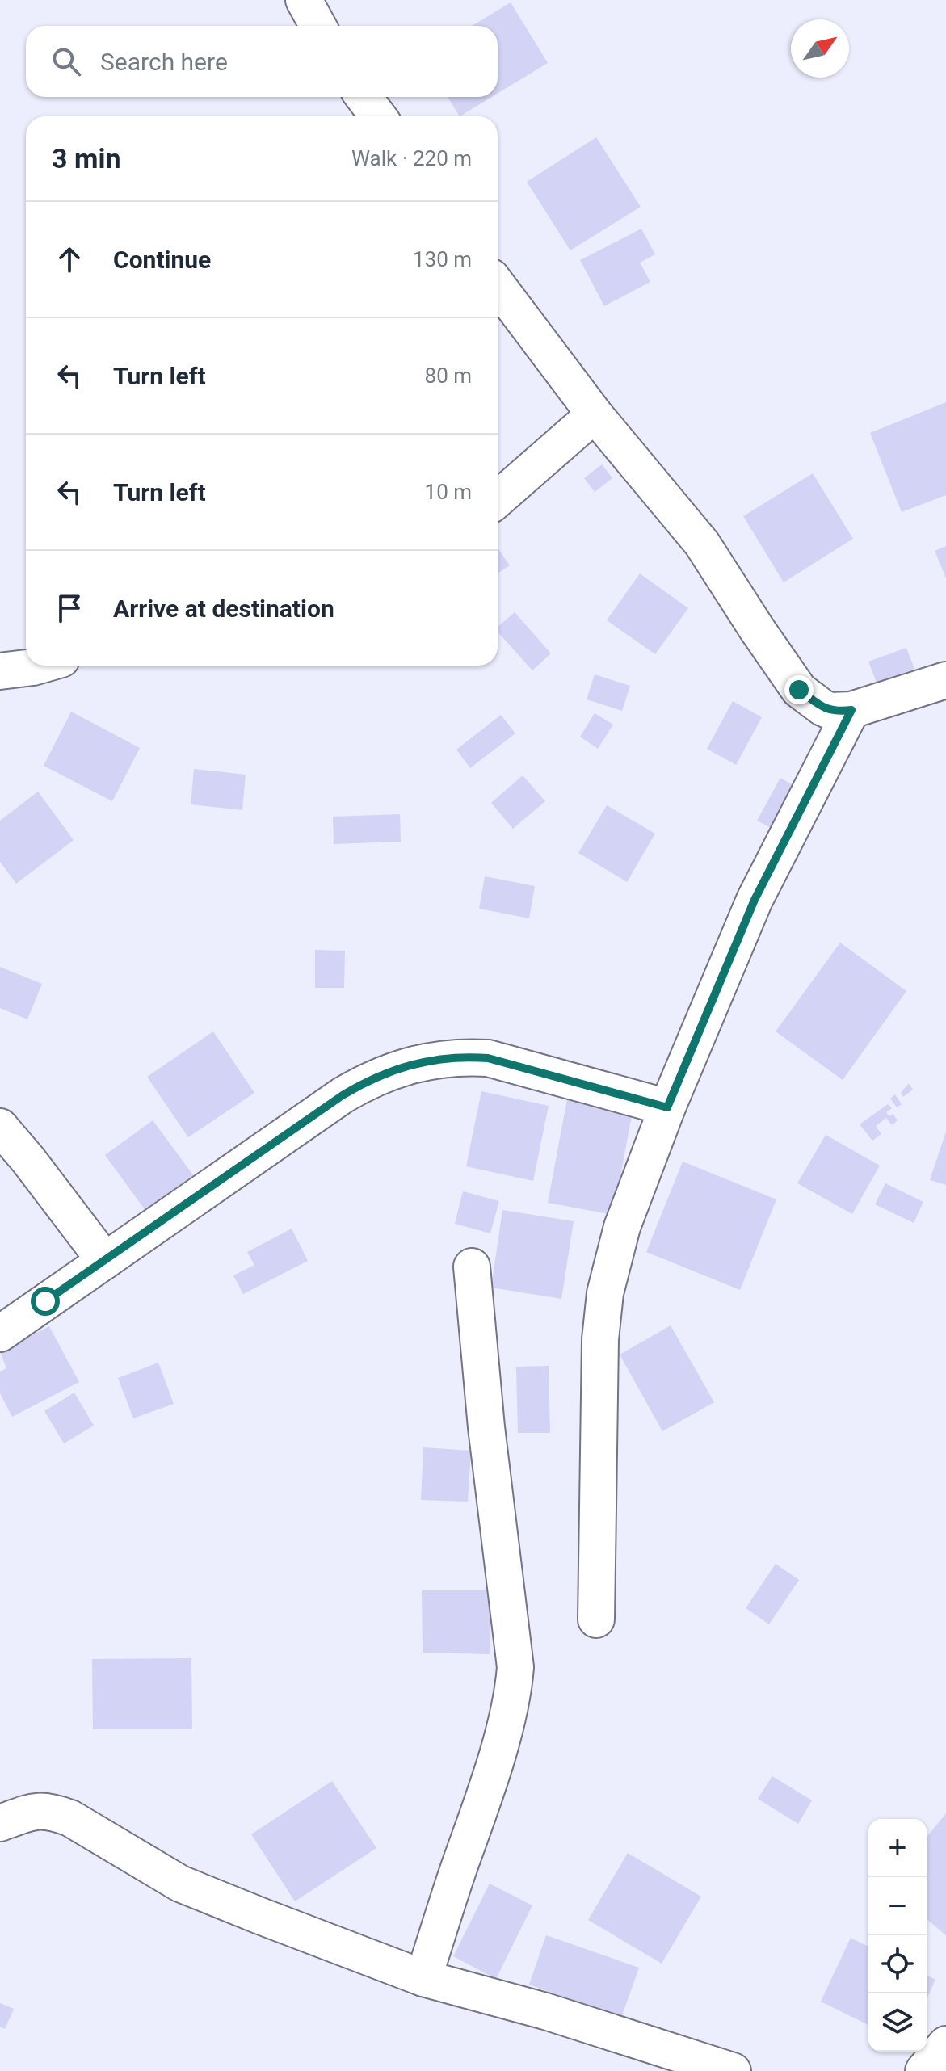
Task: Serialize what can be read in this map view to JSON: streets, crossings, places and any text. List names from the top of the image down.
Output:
{
  "north": "top right",
  "page": {
    "search": "Search here",
    "heading": ["3 min", "Walk · 220 m"],
    "list": [
      ["Continue", "130 m"],
      ["Turn left", "80 m"],
      ["Turn left", "10 m"],
      "Arrive at destination"
    ],
    "map_buttons": ["+", "−"]
  }
}
